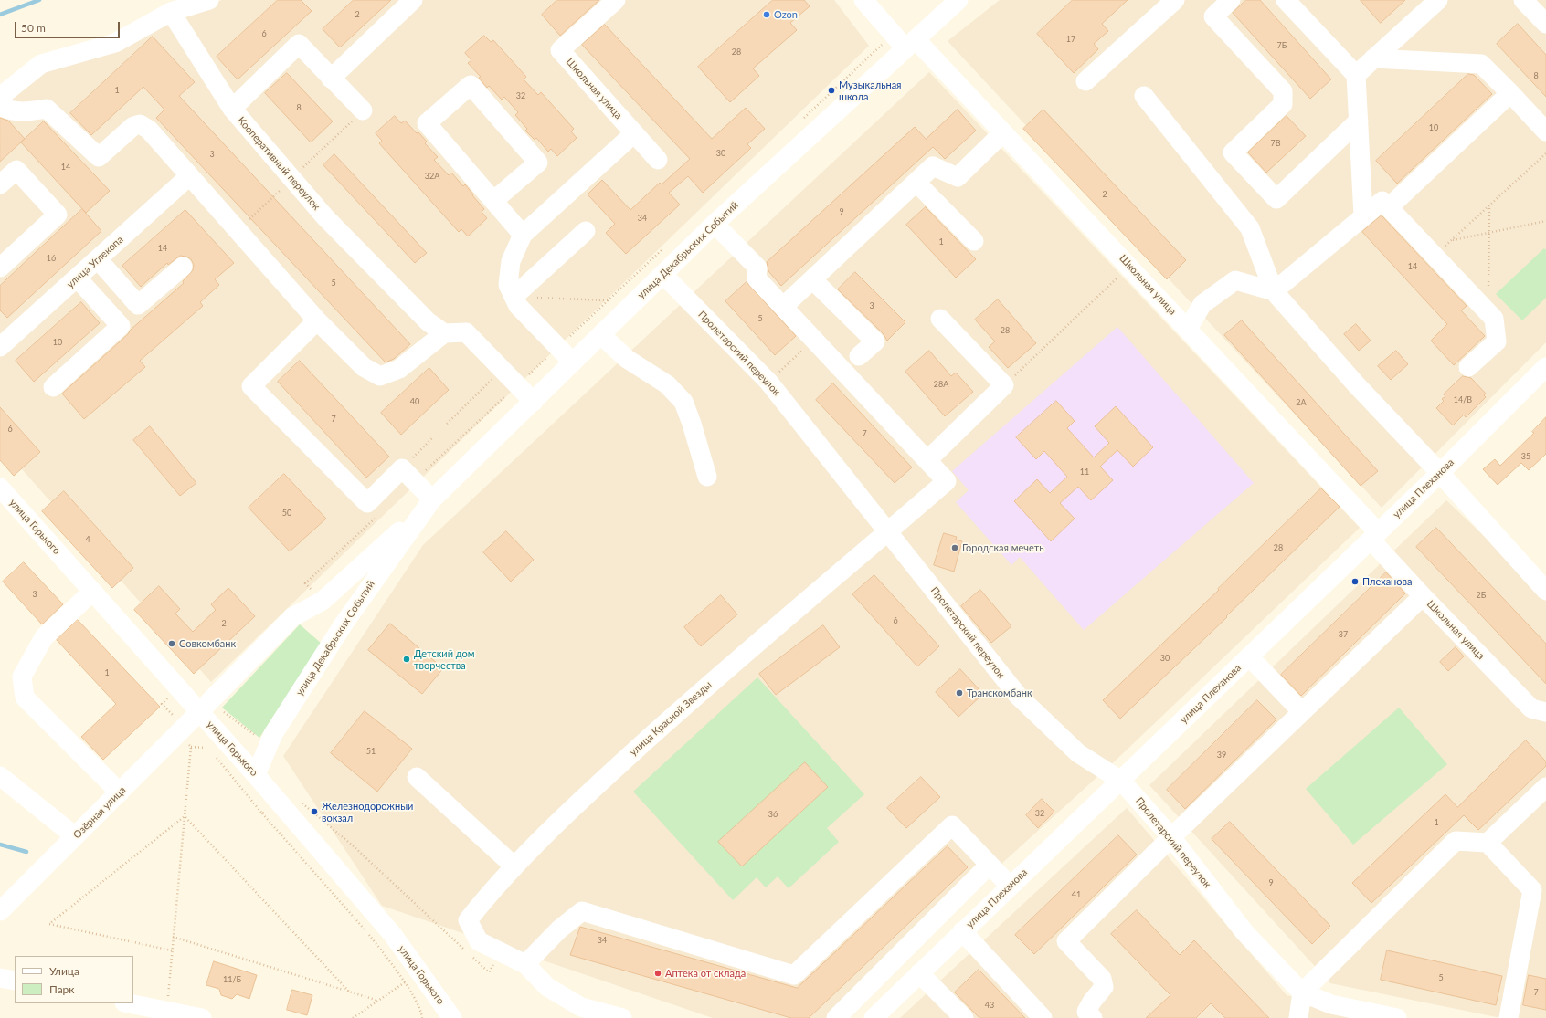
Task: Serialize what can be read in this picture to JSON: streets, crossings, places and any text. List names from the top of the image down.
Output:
{
  "streets": {
    "street": [
      "Школьная улица",
      "Кооперативный переулок",
      "улица Декабрьских Событий",
      "улица Углекопа",
      "Пролетарский переулок",
      "улица Плеханова",
      "улица Горького",
      "улица Красной Звезды",
      "Озёрная улица"
    ]
  },
  "crossings": [
    ["Школьная улица", "улица Декабрьских Событий"],
    ["Школьная улица", "улица Плеханова"],
    ["улица Декабрьских Событий", "Пролетарский переулок"],
    ["улица Декабрьских Событий", "улица Горького"],
    ["улица Декабрьских Событий", "Озёрная улица"],
    ["Пролетарский переулок", "улица Плеханова"],
    ["Пролетарский переулок", "улица Красной Звезды"],
    ["улица Горького", "Озёрная улица"]
  ],
  "places": [
    "Ozon",
    "Музыкальная школа",
    "Городская мечеть",
    "Плеханова",
    "Совкомбанк",
    "Детский дом творчества",
    "Транскомбанк",
    "Железнодорожный вокзал",
    "Аптека от склада"
  ],
  "house_numbers": [
    "2",
    "6",
    "17",
    "7Б",
    "28",
    "8",
    "1",
    "32",
    "8",
    "10",
    "7В",
    "30",
    "3",
    "14",
    "32А",
    "2",
    "9",
    "34",
    "1",
    "14",
    "16",
    "14",
    "5",
    "3",
    "5",
    "28",
    "10",
    "28А",
    "14/В",
    "40",
    "2А",
    "7",
    "6",
    "7",
    "35",
    "11",
    "50",
    "4",
    "28",
    "3",
    "2Б",
    "6",
    "2",
    "37",
    "30",
    "1",
    "51",
    "39",
    "32",
    "36",
    "1",
    "9",
    "41",
    "34",
    "5",
    "11/Б",
    "7",
    "43"
  ],
  "legend": ["Улица", "Парк"],
  "scale_bar": "50 m"
}
